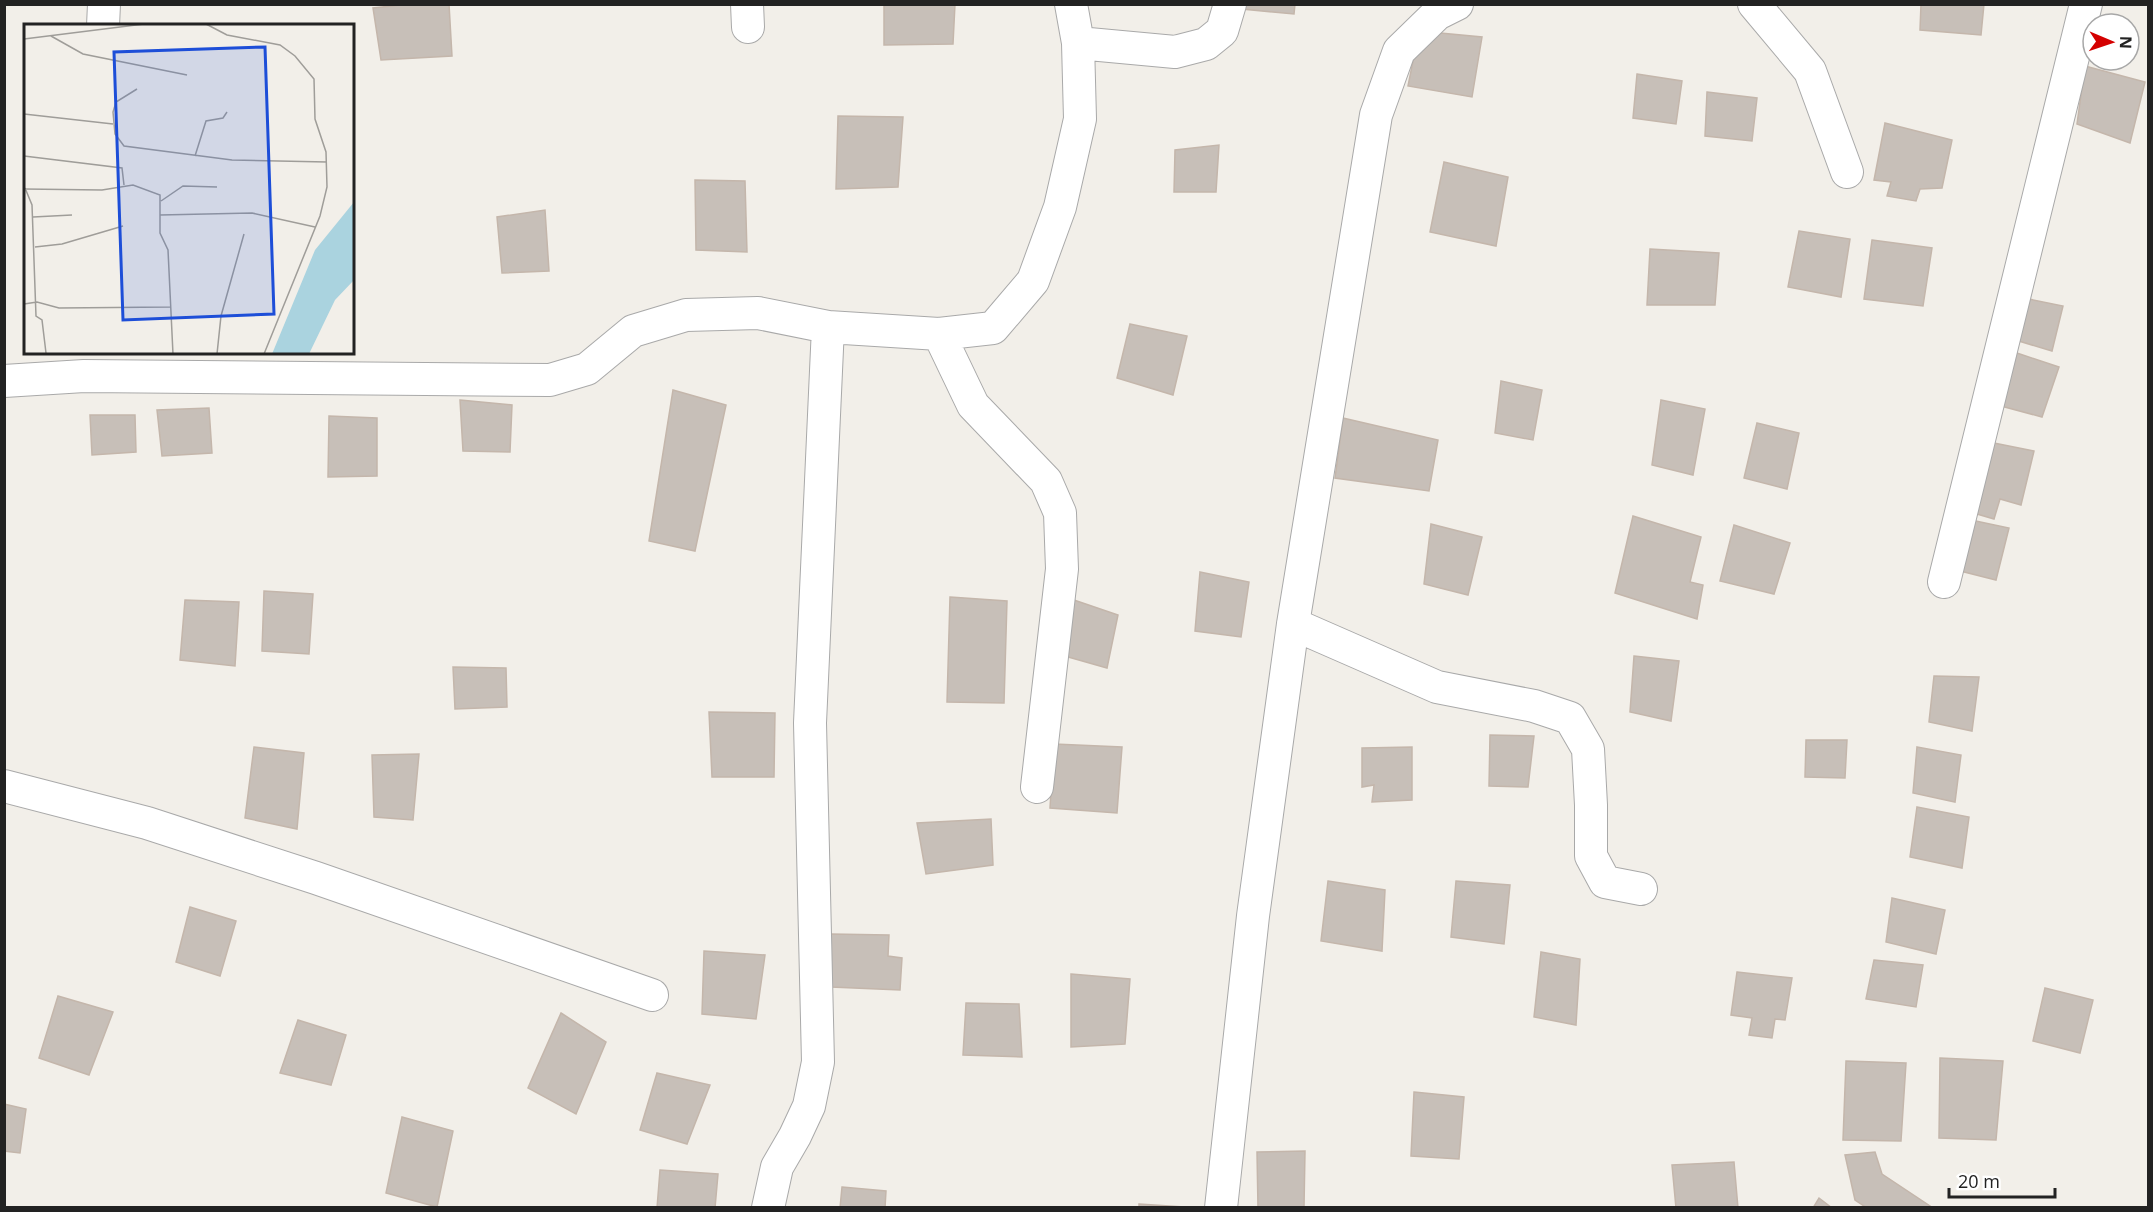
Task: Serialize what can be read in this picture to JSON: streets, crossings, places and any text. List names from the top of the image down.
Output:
{
  "scale_bar": "20 m",
  "north": "right"
}
